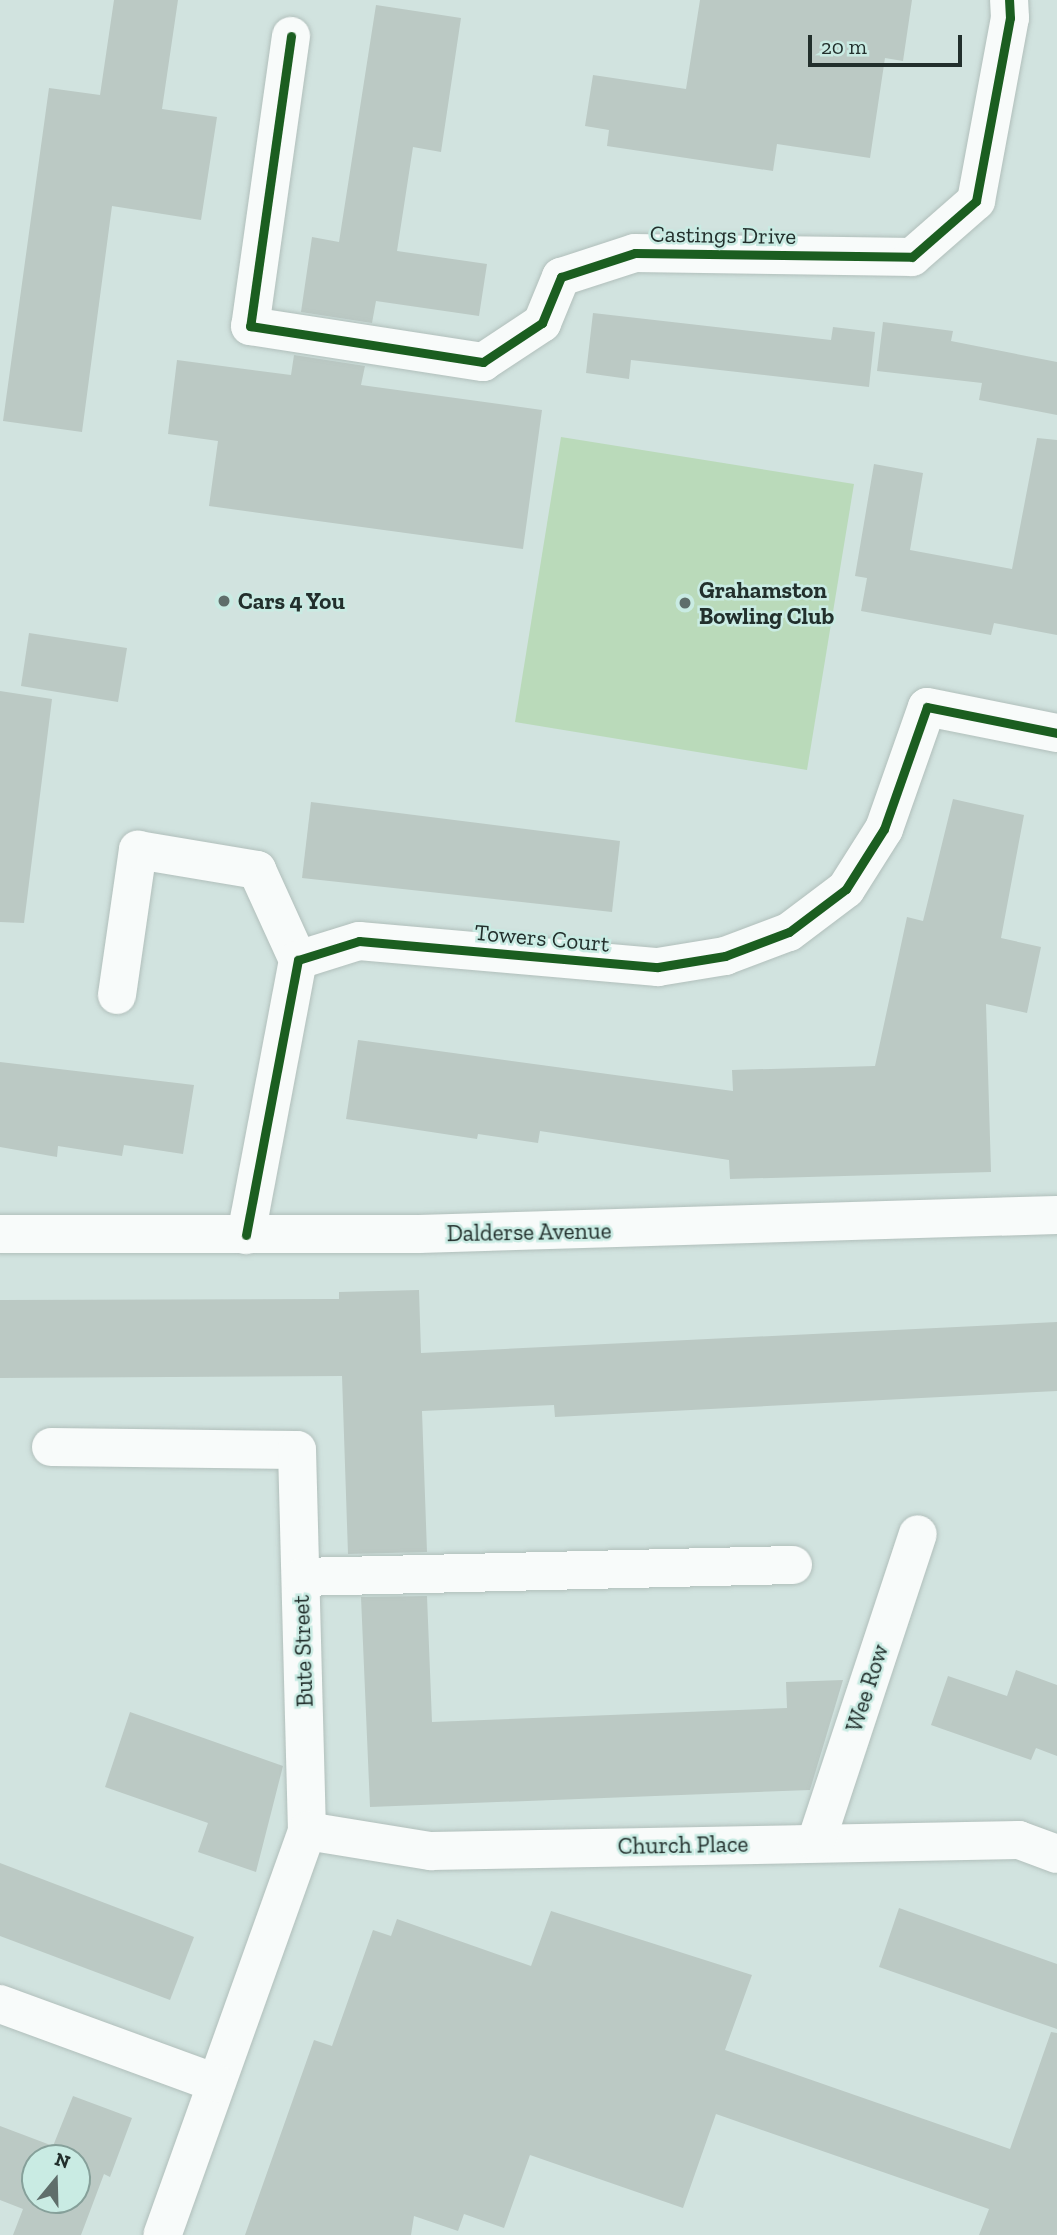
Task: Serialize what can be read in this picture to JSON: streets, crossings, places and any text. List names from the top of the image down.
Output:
{
  "streets": {
    "street": [
      "Castings Drive",
      "Towers Court",
      "Dalderse Avenue",
      "Bute Street",
      "Wee Row",
      "Church Place"
    ]
  },
  "crossings": [
    ["Bute Street", "Church Place"],
    ["Wee Row", "Church Place"]
  ],
  "places": ["Cars 4 You", "Grahamston Bowling Club"],
  "scale_bar": "20 m",
  "north": "top"
}
